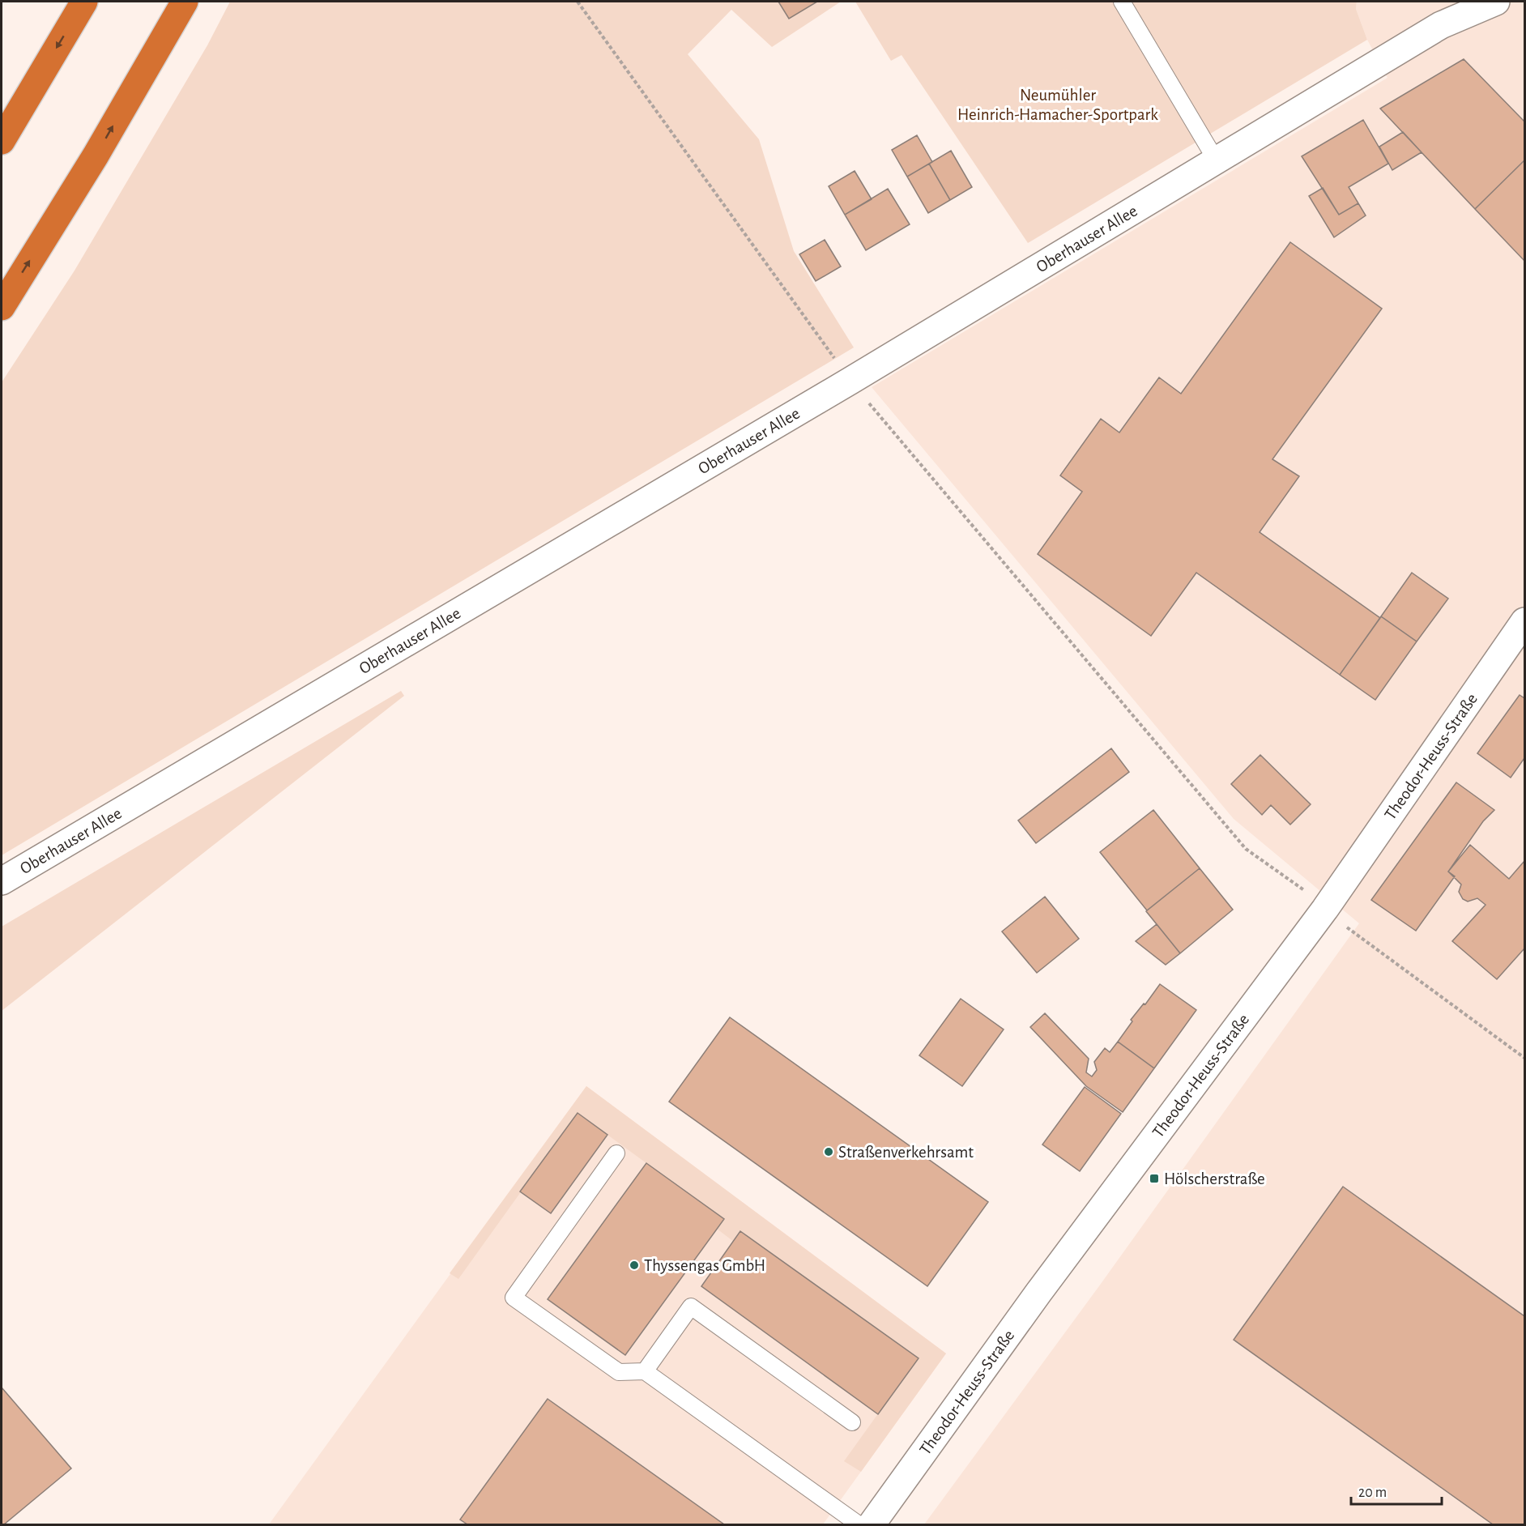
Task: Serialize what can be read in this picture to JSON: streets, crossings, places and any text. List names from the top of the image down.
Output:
{
  "streets": {
    "street": ["Oberhauser Allee", "Theodor-Heuss-Straße"]
  },
  "parks": ["Neumühler Heinrich-Hamacher-Sportpark"],
  "places": {
    "other": ["Straßenverkehrsamt", "Thyssengas GmbH"],
    "transit": ["Hölscherstraße"]
  },
  "scale_bar": "20 m"
}
